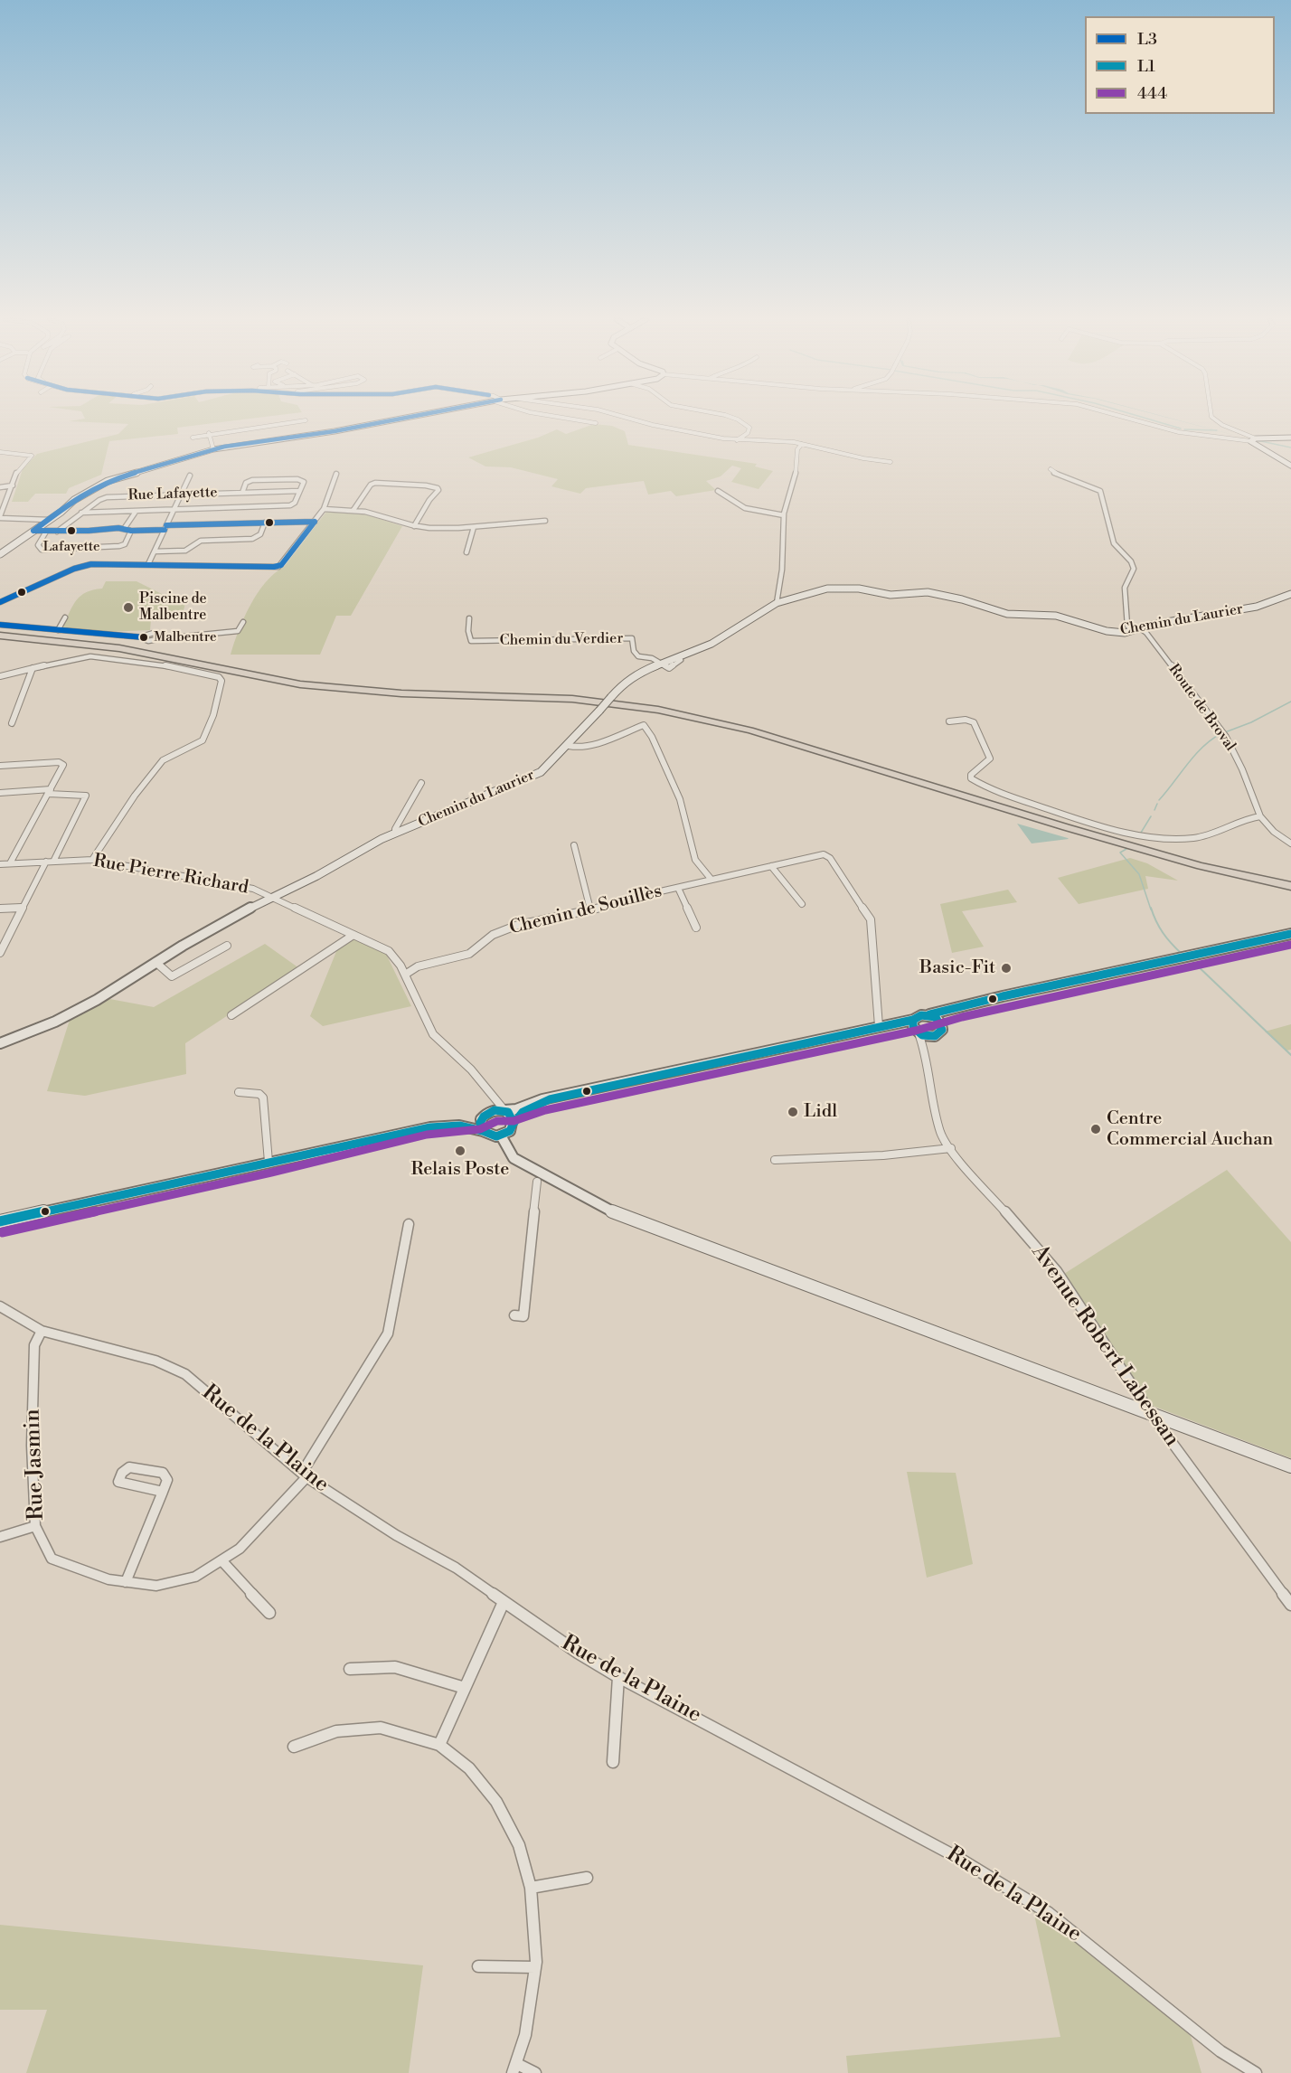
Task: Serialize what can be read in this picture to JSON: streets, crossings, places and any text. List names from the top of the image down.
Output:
{
  "streets": {
    "main road": ["Chemin du Laurier"],
    "street": [
      "Rue Lafayette",
      "Chemin du Verdier",
      "Route de Broval",
      "Rue Pierre Richard",
      "Chemin de Souillès",
      "Avenue Robert Labessan",
      "Rue de la Plaine",
      "Rue Jasmin"
    ]
  },
  "crossings": [
    ["Chemin du Laurier", "Chemin du Verdier"],
    ["Chemin du Laurier", "Route de Broval"],
    ["Chemin du Laurier", "Rue Pierre Richard"],
    ["Rue Pierre Richard", "Chemin de Souillès"],
    ["Rue de la Plaine", "Rue Jasmin"]
  ],
  "places": [
    "Lafayette",
    "Piscine de Malbentre",
    "Malbentre",
    "Basic-Fit",
    "Lidl",
    "Centre Commercial Auchan",
    "Relais Poste"
  ],
  "lines": ["transit line L3", "transit line L1", "transit line 444"],
  "legend": ["L3", "L1", "444"]
}
